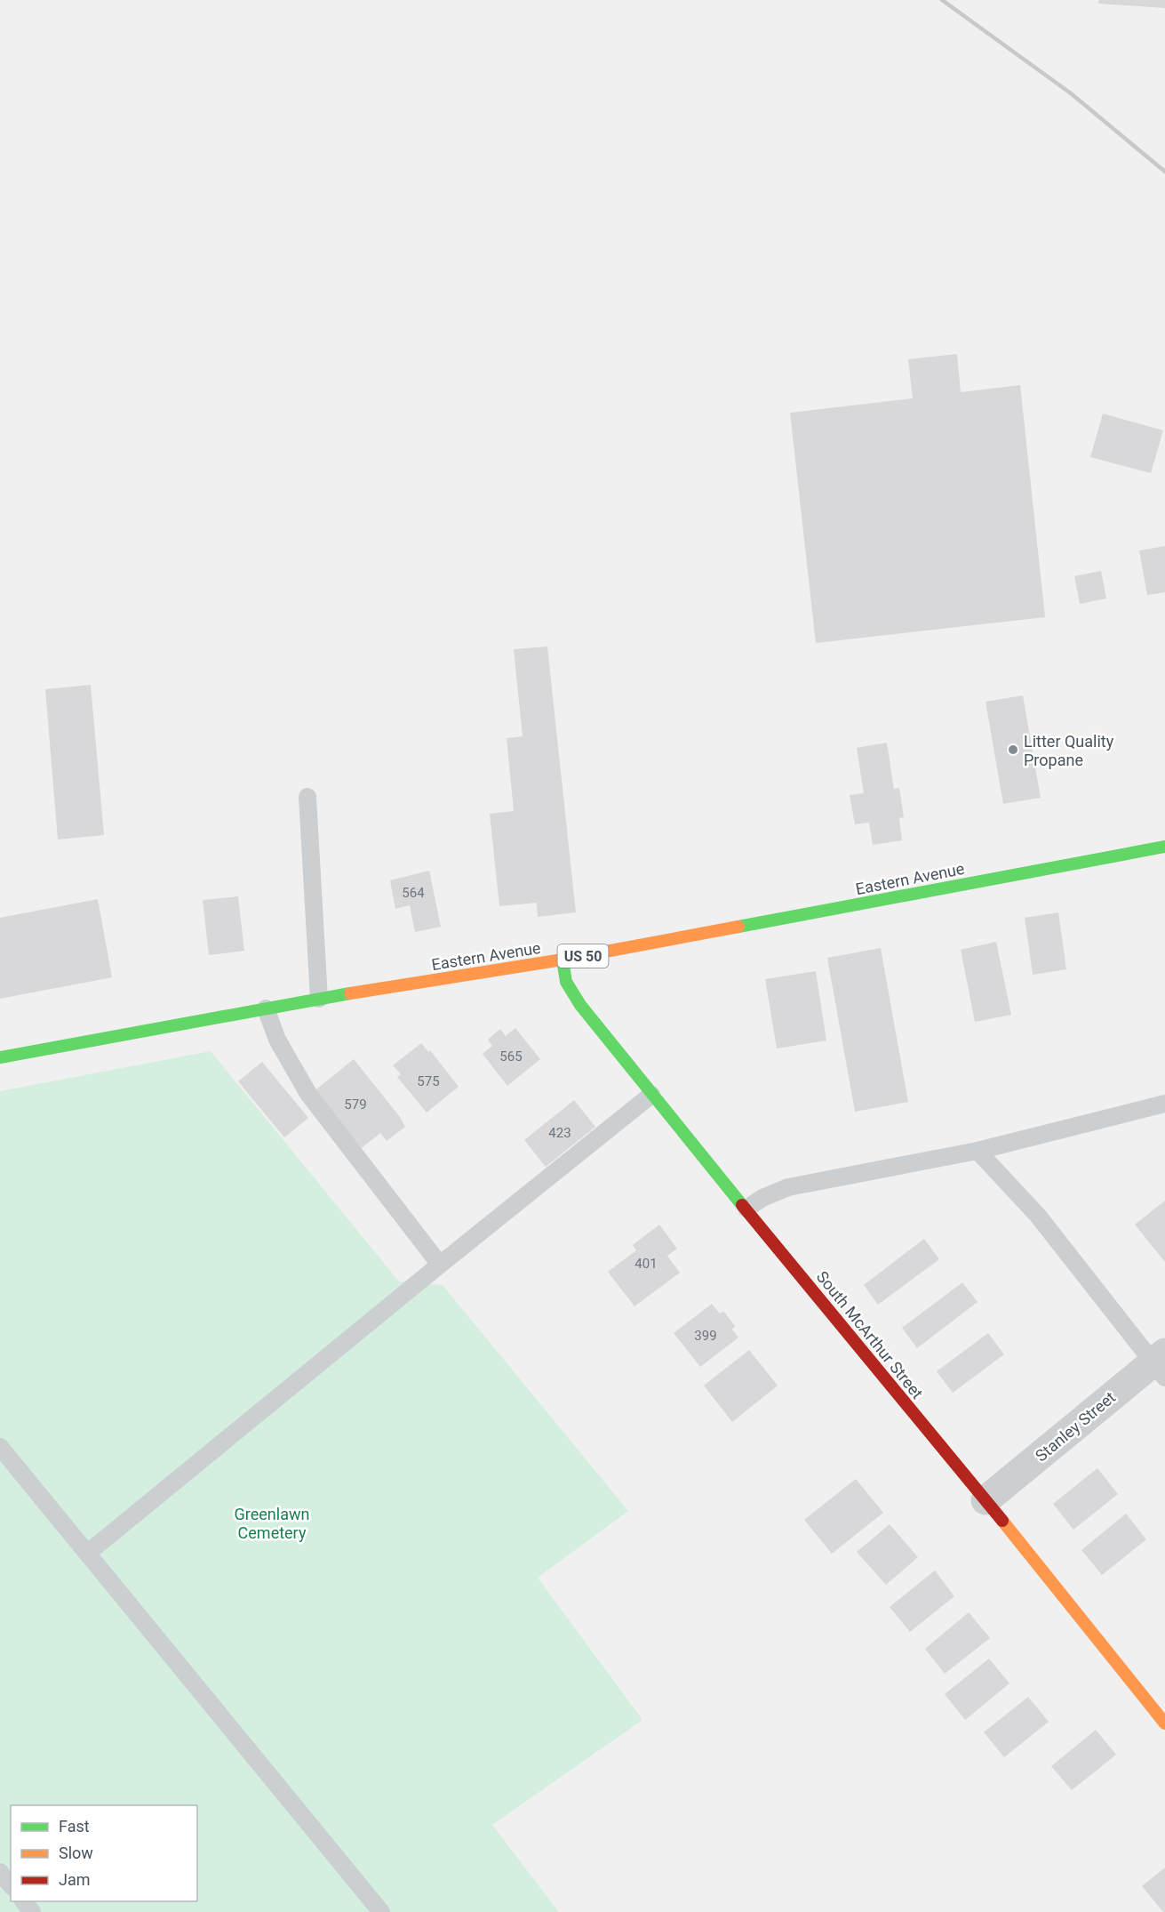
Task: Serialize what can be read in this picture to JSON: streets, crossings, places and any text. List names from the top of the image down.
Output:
{
  "streets": {
    "main road": ["Eastern Avenue", "US 50", "South McArthur Street"],
    "street": ["Stanley Street"]
  },
  "crossings": [
    ["Eastern Avenue", "South McArthur Street"],
    ["South McArthur Street", "Stanley Street"]
  ],
  "parks": ["Greenlawn Cemetery"],
  "places": ["Litter Quality Propane"],
  "house_numbers": [
    "564",
    "565",
    "575",
    "579",
    "423",
    "401",
    "399"
  ],
  "legend": ["Fast", "Slow", "Jam"]
}
